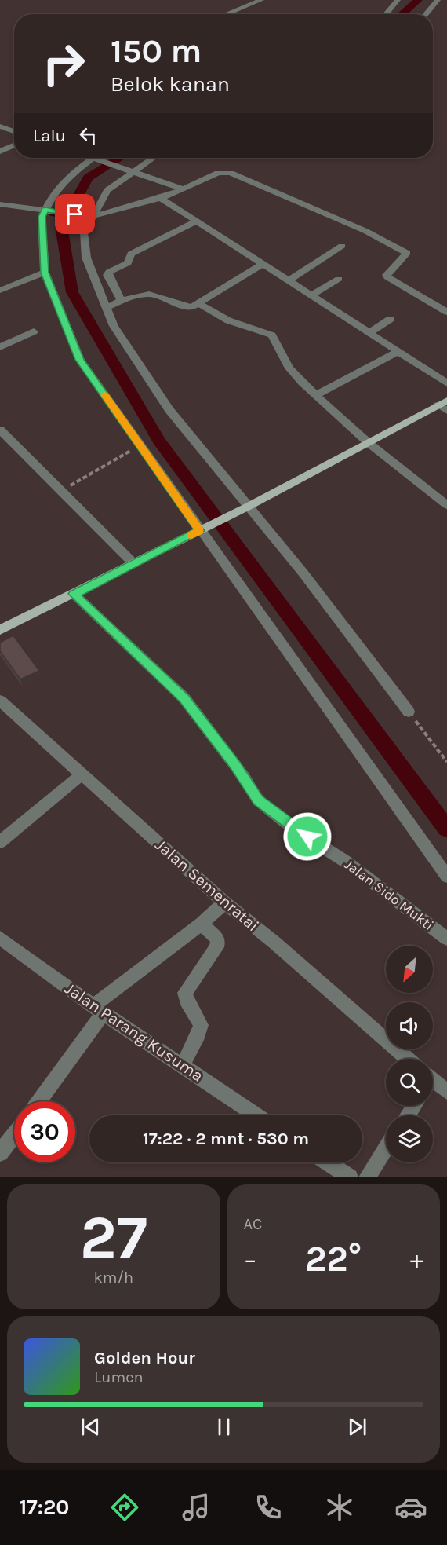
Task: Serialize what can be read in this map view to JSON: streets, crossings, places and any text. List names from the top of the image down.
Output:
{
  "streets": {
    "street": ["Jalan Semenratai", "Jalan Sido Mukti", "Jalan Parang Kusuma"]
  },
  "north": "bottom left",
  "page": {
    "turn": ["150 m", "Belok kanan"],
    "then": "Lalu",
    "limit": "30",
    "trip": "17:22 · 2 mnt · 530 m",
    "tile": [
      ["27", "km/h"],
      "AC"
    ],
    "heat": ["−", "22°", "+"],
    "song": ["Golden Hour", "Lumen"],
    "tabs": "17:20"
  }
}
